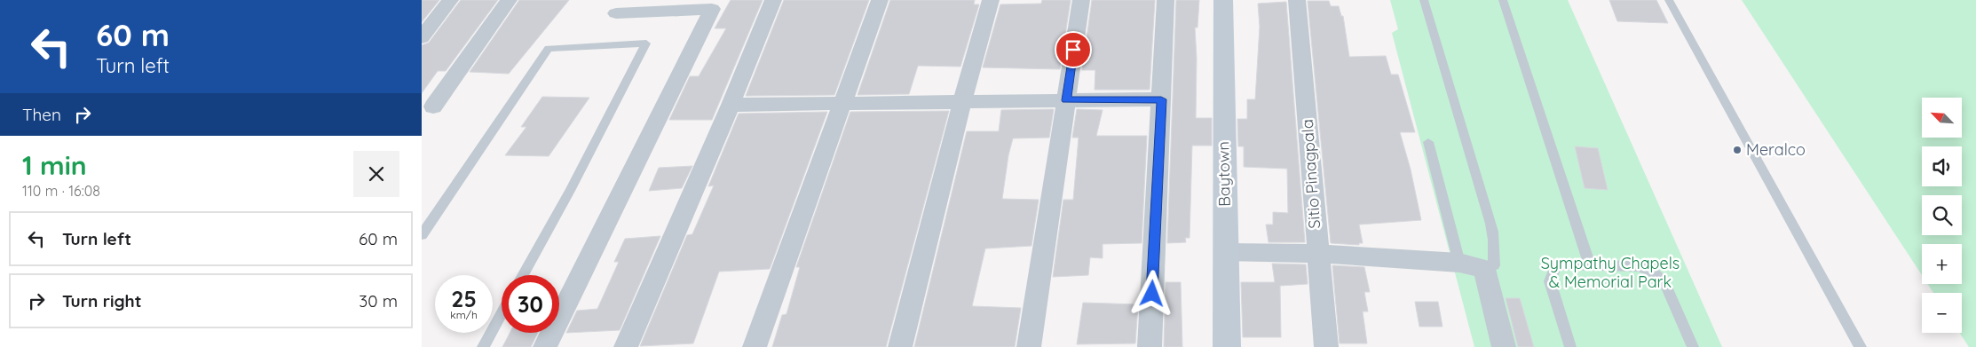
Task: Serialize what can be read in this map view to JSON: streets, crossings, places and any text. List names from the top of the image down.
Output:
{
  "streets": {
    "main road": ["Baytown"],
    "street": ["Sitio Pinagpala"]
  },
  "parks": ["Sympathy Chapels & Memorial Park"],
  "places": ["Meralco"],
  "north": "top left",
  "page": {
    "turn": ["60 m", "Turn left"],
    "then": "Then",
    "map_buttons": ["+", "−"],
    "heading": ["1 min", "110 m · 16:08"],
    "list": [
      {
        "name": "Turn left",
        "value": "60 m"
      },
      {
        "name": "Turn right",
        "value": "30 m"
      }
    ],
    "speed": "25 km/h",
    "limit": "30"
  }
}
